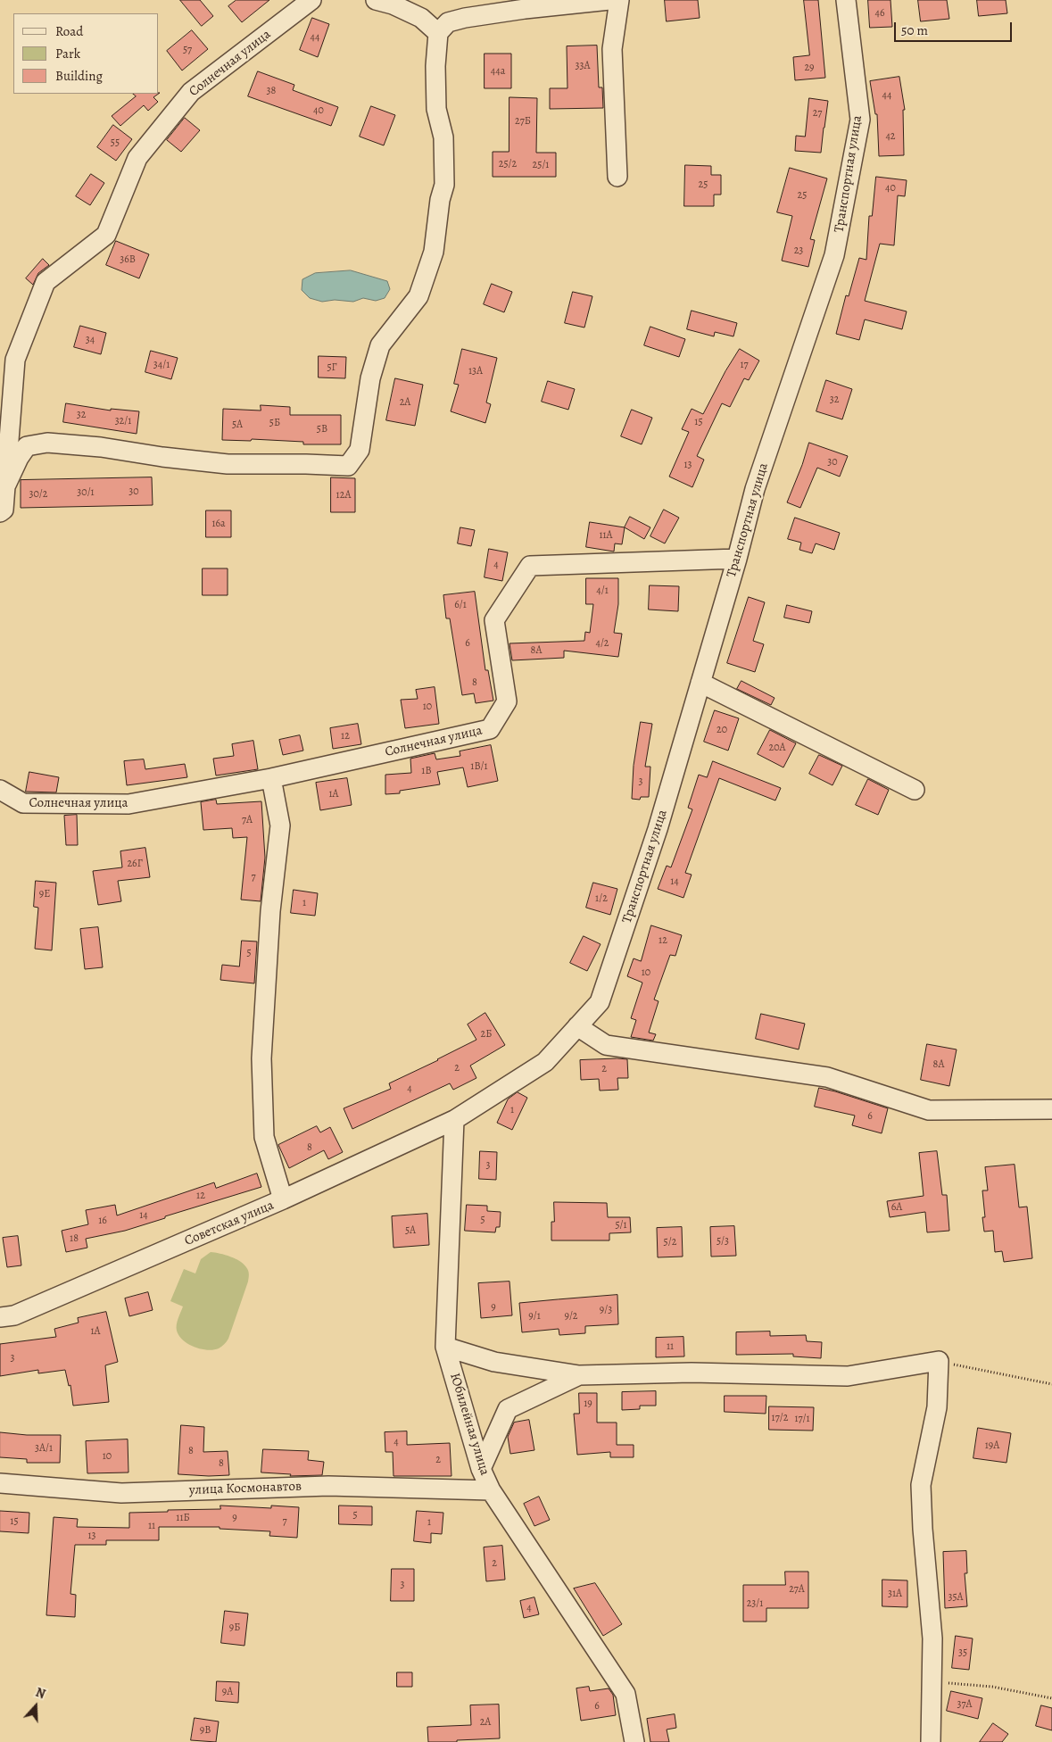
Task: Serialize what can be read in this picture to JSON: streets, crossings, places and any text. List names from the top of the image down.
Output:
{
  "streets": {
    "street": [
      "Солнечная улица",
      "Транспортная улица",
      "Советская улица",
      "Юбилейная улица",
      "улица Космонавтов"
    ]
  },
  "crossings": [
    ["Солнечная улица", "Транспортная улица"],
    ["Транспортная улица", "Советская улица"],
    ["Транспортная улица", "Юбилейная улица"],
    ["Советская улица", "Юбилейная улица"],
    ["Юбилейная улица", "улица Космонавтов"]
  ],
  "house_numbers": [
    "46",
    "44",
    "57",
    "33А",
    "29",
    "44а",
    "38",
    "44",
    "40",
    "27",
    "27Б",
    "42",
    "55",
    "25/2",
    "25/1",
    "25",
    "40",
    "25",
    "23",
    "36В",
    "34",
    "34/1",
    "17",
    "5Г",
    "13А",
    "32",
    "2А",
    "32",
    "32/1",
    "15",
    "5Б",
    "5А",
    "5В",
    "30",
    "13",
    "30",
    "30/1",
    "30/2",
    "12А",
    "16а",
    "11А",
    "4",
    "4/1",
    "6/1",
    "6",
    "4/2",
    "8А",
    "8",
    "10",
    "20",
    "12",
    "20А",
    "1В/1",
    "1В",
    "3",
    "1А",
    "7А",
    "26Г",
    "7",
    "14",
    "9Е",
    "1/2",
    "1",
    "12",
    "5",
    "10",
    "2Б",
    "8А",
    "2",
    "2",
    "4",
    "1",
    "6",
    "8",
    "3",
    "12",
    "6А",
    "14",
    "5",
    "16",
    "5/1",
    "5А",
    "18",
    "5/3",
    "5/2",
    "9",
    "9/3",
    "9/1",
    "9/2",
    "1А",
    "11",
    "3",
    "19",
    "17/2",
    "17/1",
    "4",
    "19А",
    "3А/1",
    "8",
    "10",
    "2",
    "8",
    "5",
    "11Б",
    "9",
    "15",
    "7",
    "1",
    "11",
    "13",
    "2",
    "3",
    "27А",
    "31А",
    "35А",
    "23/1",
    "4",
    "9Б",
    "35",
    "9А",
    "37А",
    "6",
    "2А",
    "9В"
  ],
  "legend": ["Road", "Park", "Building"],
  "scale_bar": "50 m",
  "north": "top"
}
